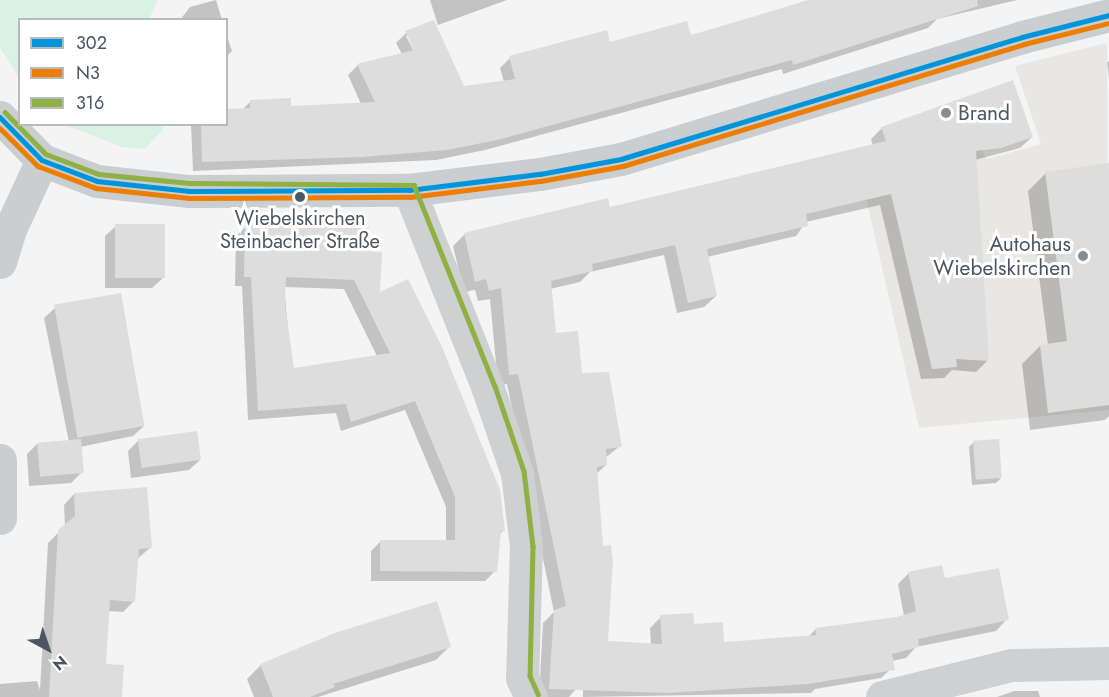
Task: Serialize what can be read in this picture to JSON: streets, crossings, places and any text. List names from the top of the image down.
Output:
{
  "places": ["Brand", "Wiebelskirchen Steinbacher Straße", "Autohaus Wiebelskirchen"],
  "lines": ["transit line 302", "transit line N3", "transit line 316"],
  "legend": ["302", "N3", "316"],
  "north": "bottom right"
}
